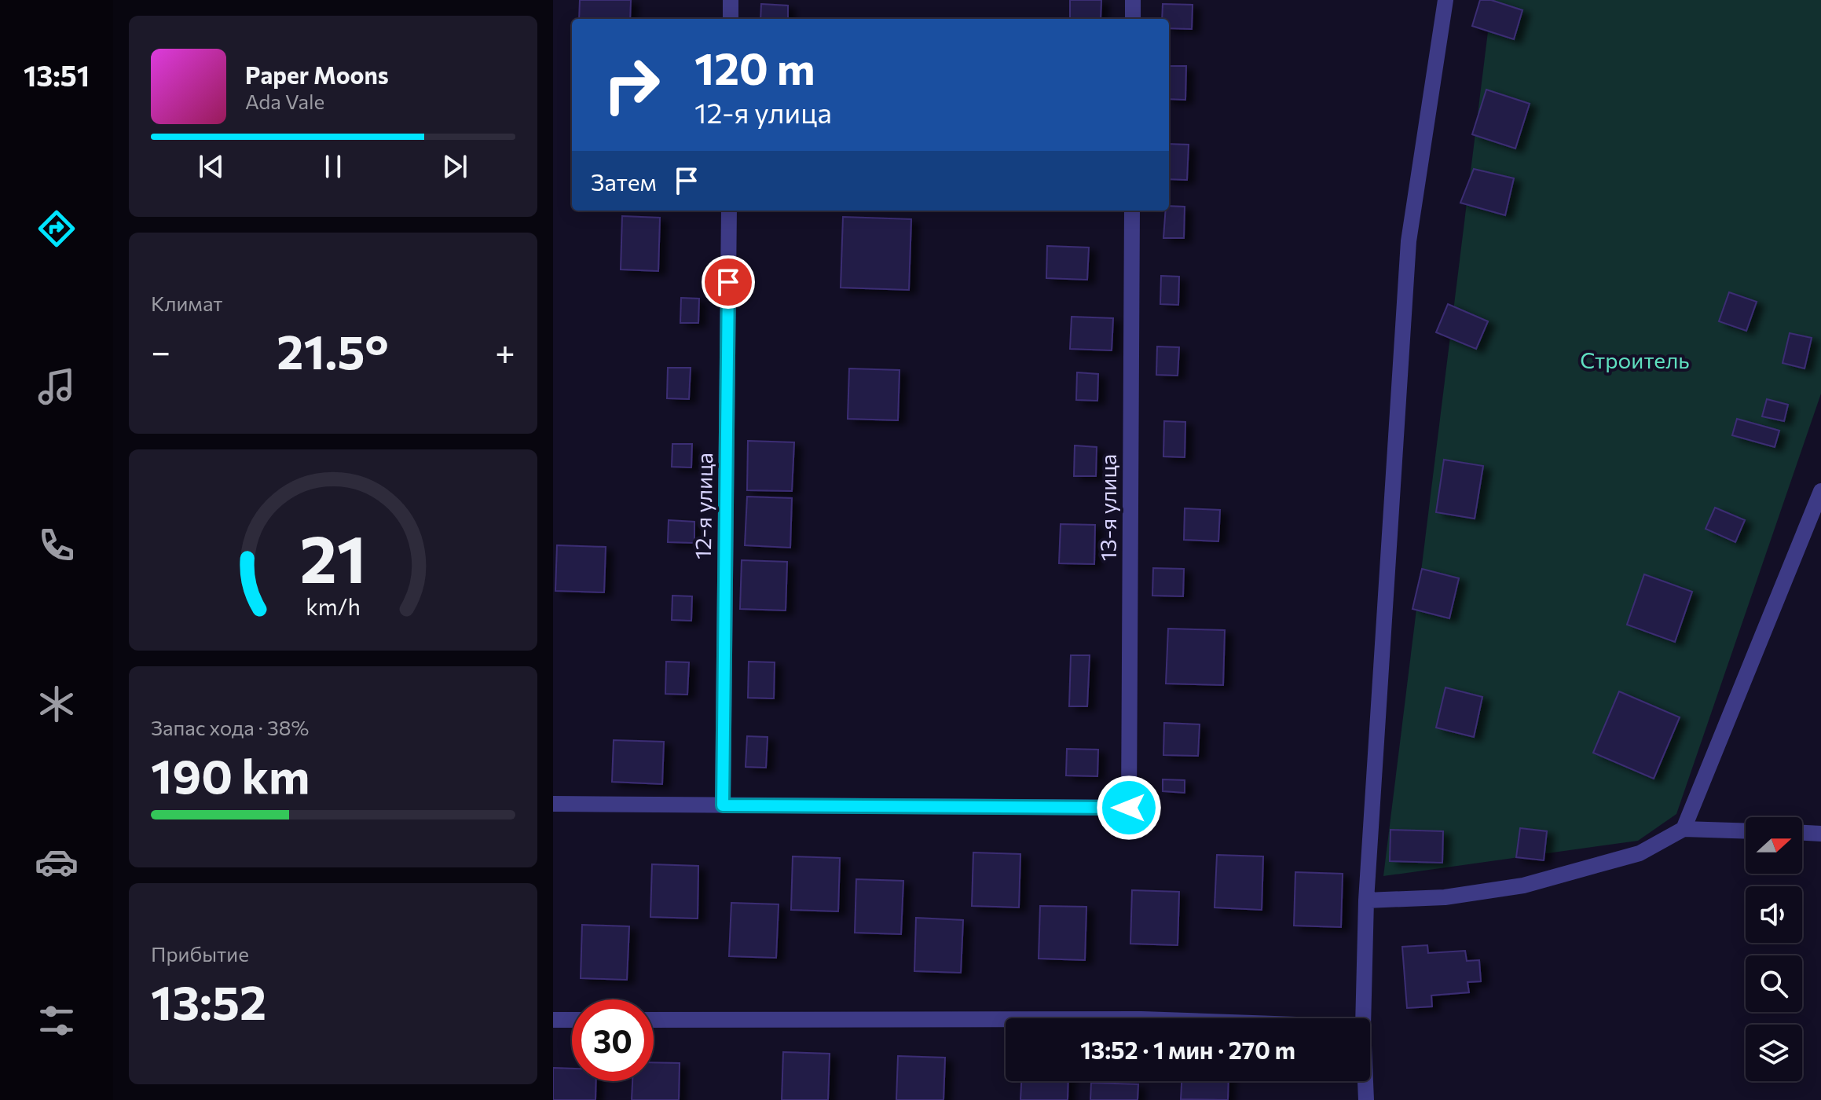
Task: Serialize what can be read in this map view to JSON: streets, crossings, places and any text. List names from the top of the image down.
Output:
{
  "streets": {
    "street": ["12-я улица", "13-я улица"]
  },
  "crossings": [
    ["12-я улица", "13-я улица"]
  ],
  "parks": ["Строитель"],
  "north": "right",
  "page": {
    "tabs": "13:51",
    "turn": ["120 m", "12-я улица"],
    "song": ["Paper Moons", "Ada Vale"],
    "then": "Затем",
    "tile": [
      "Климат",
      ["Запас хода · 38%", "190 km"],
      ["Прибытие", "13:52"]
    ],
    "heat": ["−", "21.5°", "+"],
    "limit": "30",
    "trip": "13:52 · 1 мин · 270 m",
    "gauge": ["21", "km/h"]
  }
}
